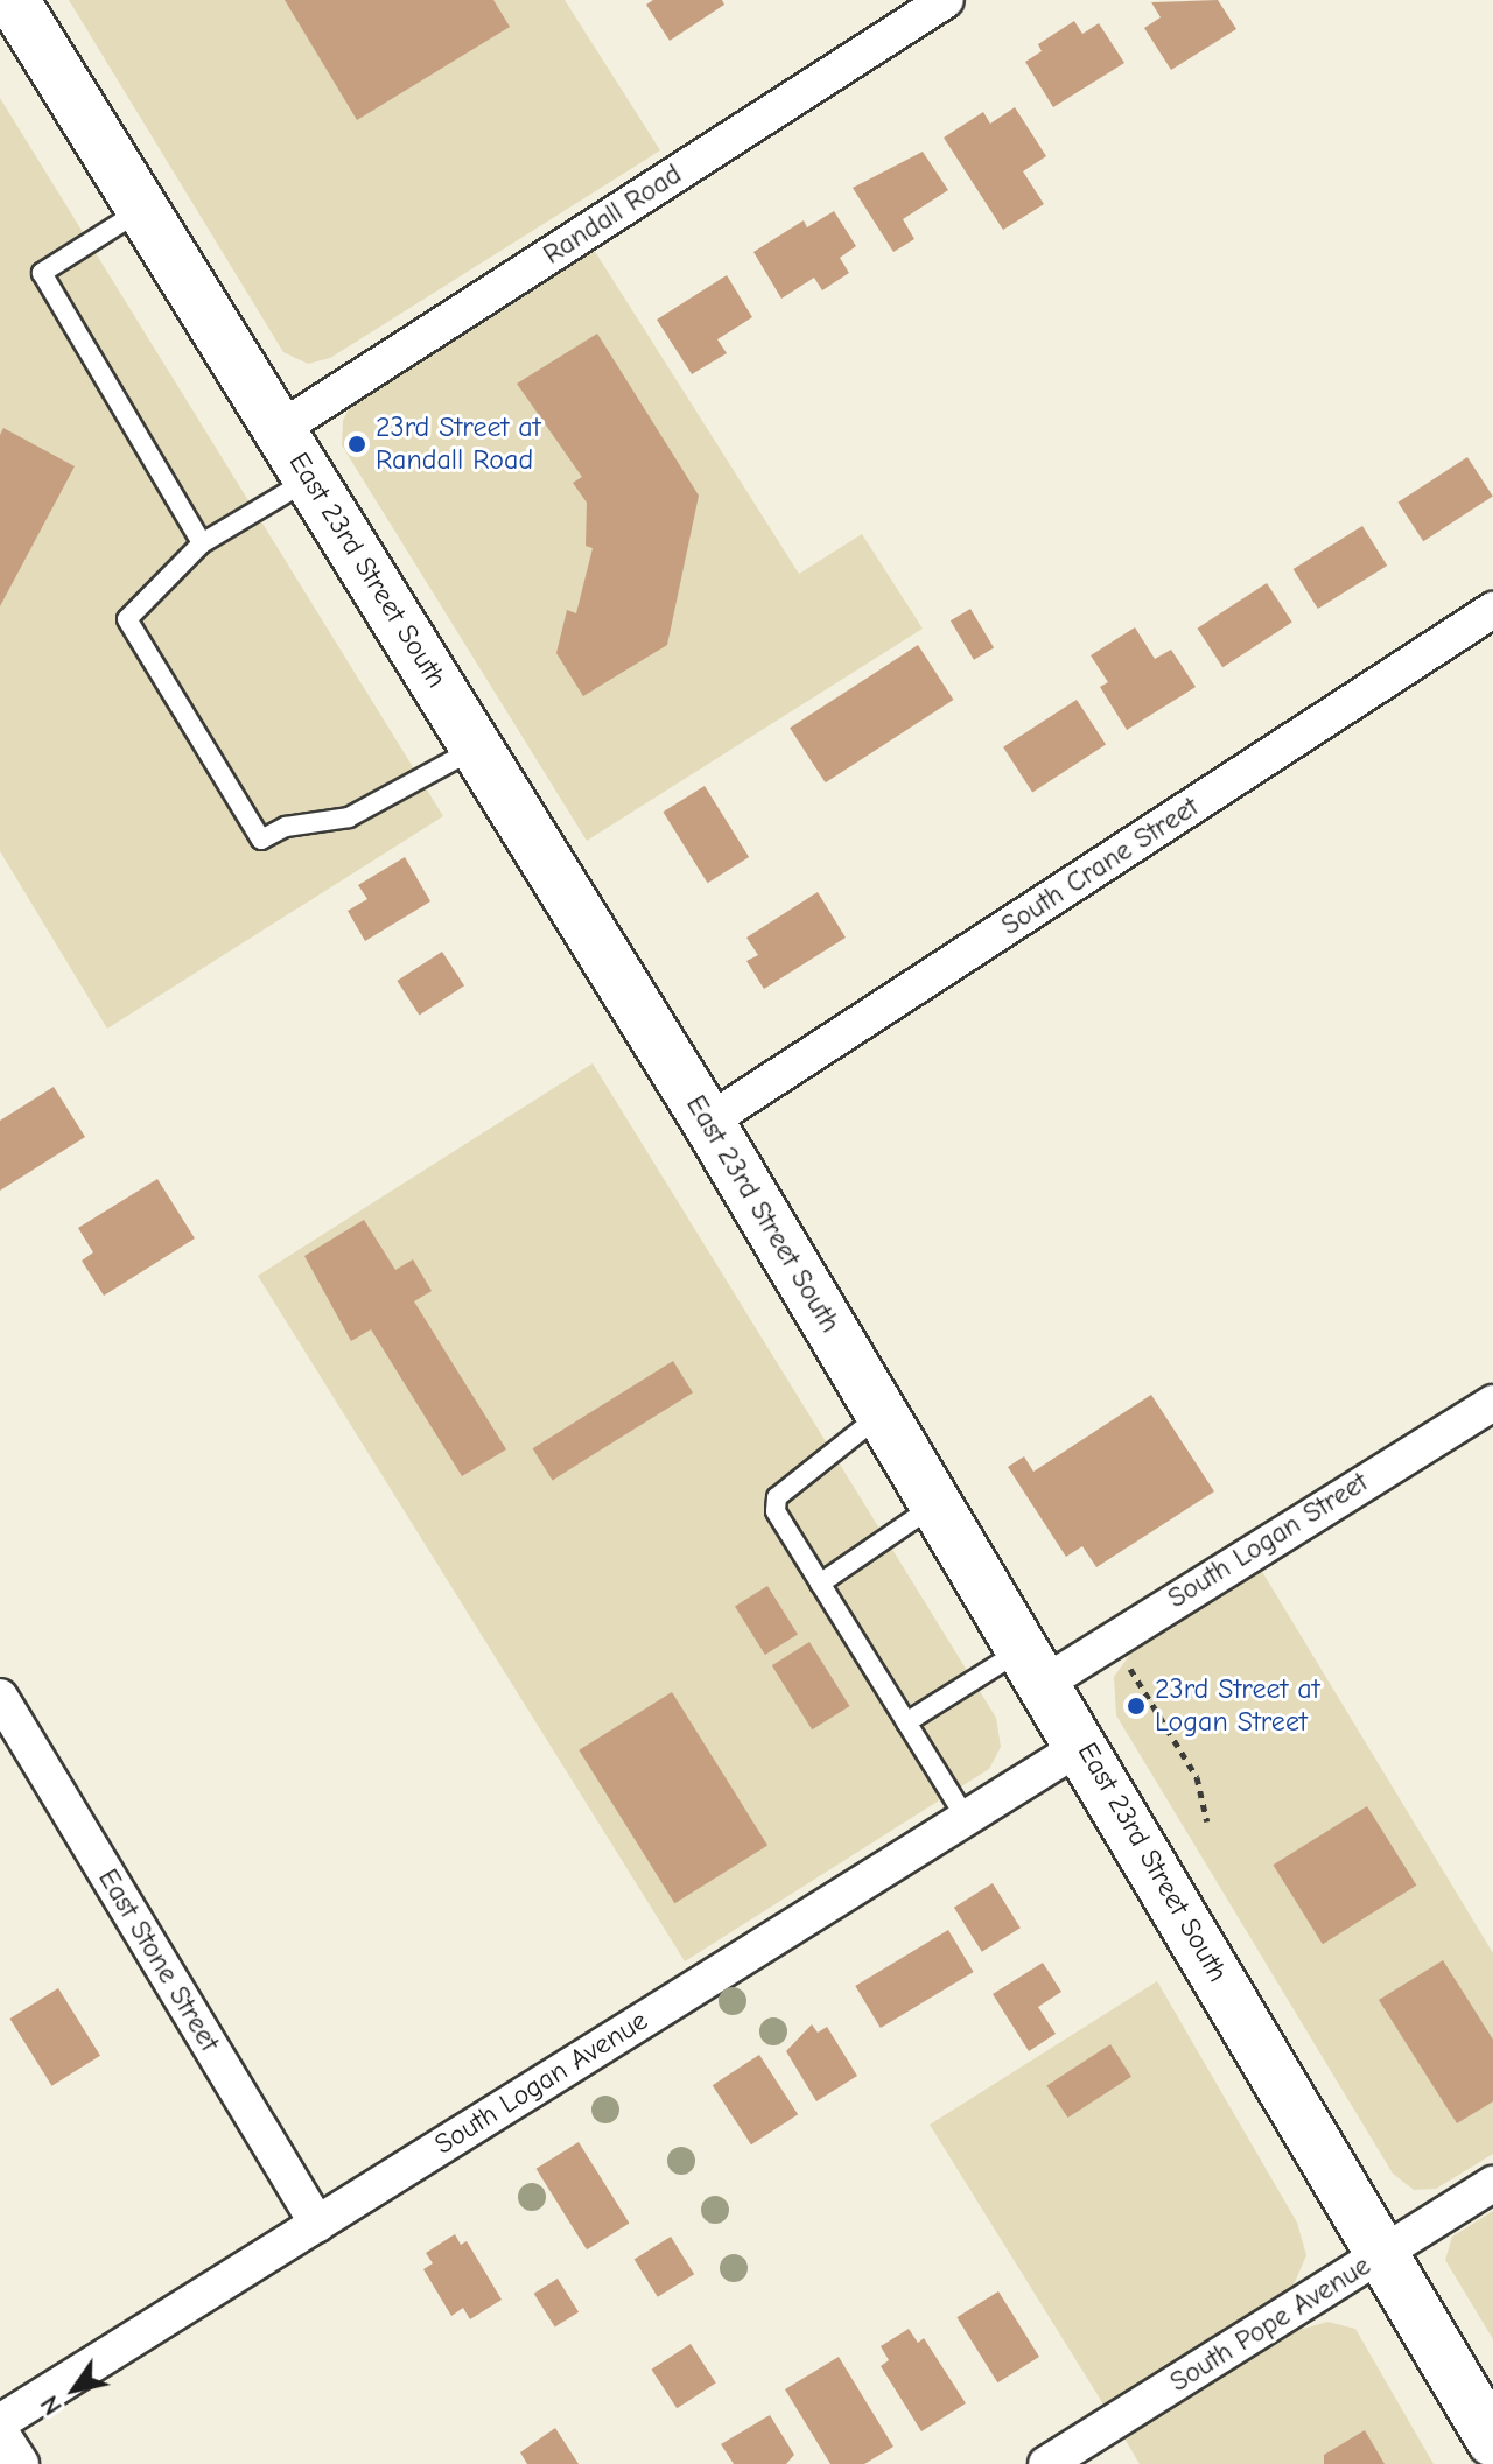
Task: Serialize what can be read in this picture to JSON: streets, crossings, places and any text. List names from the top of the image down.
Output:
{
  "streets": {
    "main road": ["East 23rd Street South"],
    "street": [
      "Randall Road",
      "South Crane Street",
      "South Logan Street",
      "East Stone Street",
      "South Logan Avenue",
      "South Pope Avenue"
    ]
  },
  "crossings": [
    ["Randall Road", "East 23rd Street South"],
    ["East 23rd Street South", "South Crane Street"],
    ["East 23rd Street South", "South Logan Street"],
    ["East 23rd Street South", "South Logan Avenue"],
    ["East 23rd Street South", "South Pope Avenue"],
    ["East Stone Street", "South Logan Avenue"]
  ],
  "places": ["23rd Street at Randall Road", "23rd Street at Logan Street"],
  "north": "bottom left"
}
